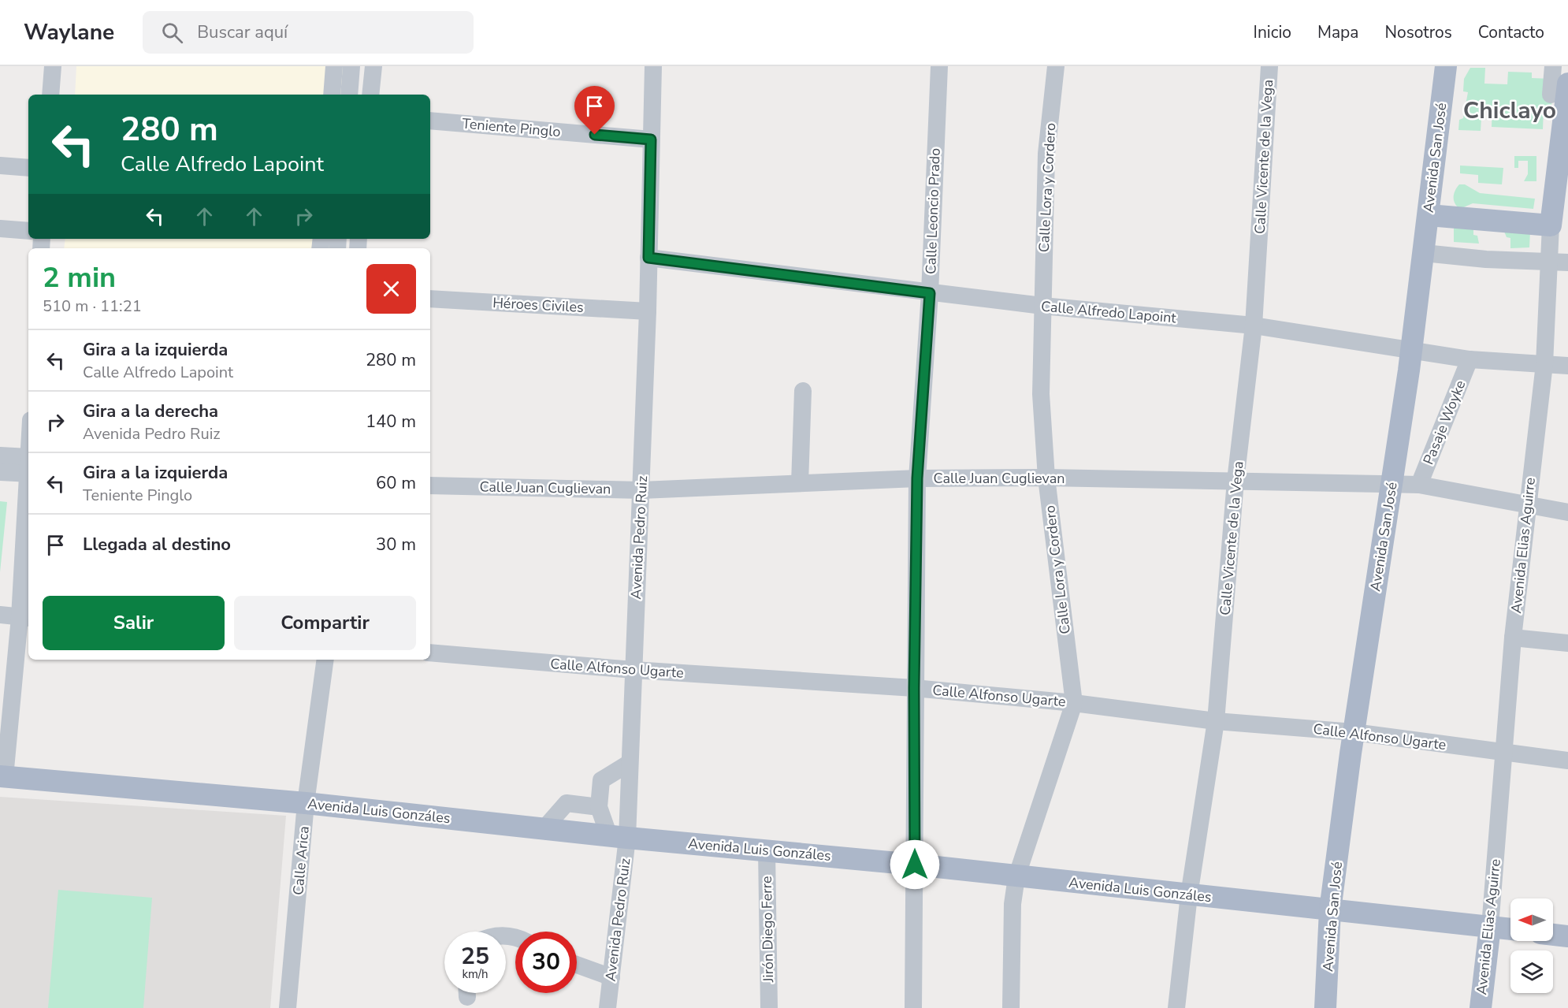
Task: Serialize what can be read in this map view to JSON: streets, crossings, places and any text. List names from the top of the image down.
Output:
{
  "streets": {
    "main road": ["Avenida San José", "Avenida Elias Aguirre", "Avenida Luis Gonzáles"],
    "street": [
      "Teniente Pinglo",
      "Calle Vicente de la Vega",
      "Calle Lora y Cordero",
      "Calle Leoncio Prado",
      "Héroes Civiles",
      "Calle Alfredo Lapoint",
      "Pasaje Woyke",
      "Calle Juan Cuglievan",
      "Avenida Pedro Ruiz",
      "Calle Alfonso Ugarte",
      "Calle Arica",
      "Jirón Diego Ferre"
    ]
  },
  "crossings": [
    ["Teniente Pinglo", "Avenida Pedro Ruiz"],
    ["Calle Vicente de la Vega", "Calle Alfredo Lapoint"],
    ["Calle Vicente de la Vega", "Calle Juan Cuglievan"],
    ["Calle Vicente de la Vega", "Calle Alfonso Ugarte"],
    ["Calle Vicente de la Vega", "Avenida Luis Gonzáles"],
    ["Avenida San José", "Calle Alfredo Lapoint"],
    ["Avenida San José", "Calle Juan Cuglievan"],
    ["Avenida San José", "Calle Alfonso Ugarte"],
    ["Avenida San José", "Avenida Luis Gonzáles"],
    ["Calle Lora y Cordero", "Calle Alfredo Lapoint"],
    ["Calle Lora y Cordero", "Calle Juan Cuglievan"],
    ["Calle Lora y Cordero", "Calle Alfonso Ugarte"],
    ["Calle Lora y Cordero", "Avenida Luis Gonzáles"],
    ["Calle Leoncio Prado", "Calle Alfredo Lapoint"],
    ["Calle Leoncio Prado", "Calle Juan Cuglievan"],
    ["Calle Leoncio Prado", "Calle Alfonso Ugarte"],
    ["Calle Leoncio Prado", "Avenida Luis Gonzáles"],
    ["Héroes Civiles", "Avenida Pedro Ruiz"],
    ["Calle Alfredo Lapoint", "Pasaje Woyke"],
    ["Calle Alfredo Lapoint", "Avenida Pedro Ruiz"],
    ["Calle Alfredo Lapoint", "Avenida Elias Aguirre"],
    ["Pasaje Woyke", "Calle Juan Cuglievan"],
    ["Calle Juan Cuglievan", "Avenida Pedro Ruiz"],
    ["Calle Juan Cuglievan", "Avenida Elias Aguirre"],
    ["Avenida Pedro Ruiz", "Calle Alfonso Ugarte"],
    ["Avenida Pedro Ruiz", "Avenida Luis Gonzáles"],
    ["Avenida Elias Aguirre", "Calle Alfonso Ugarte"],
    ["Avenida Elias Aguirre", "Avenida Luis Gonzáles"],
    ["Avenida Luis Gonzáles", "Calle Arica"],
    ["Avenida Luis Gonzáles", "Jirón Diego Ferre"]
  ],
  "districts": ["Chiclayo"],
  "north": "left",
  "page": {
    "header": "Waylane",
    "search": "Buscar aquí",
    "nav": [
      "Inicio",
      "Mapa",
      "Nosotros",
      "Contacto"
    ],
    "turn": ["280 m", "Calle Alfredo Lapoint"],
    "heading": ["2 min", "510 m · 11:21"],
    "list": [
      {
        "name": "Gira a la izquierda",
        "note": "Calle Alfredo Lapoint",
        "value": "280 m"
      },
      {
        "name": "Gira a la derecha",
        "note": "Avenida Pedro Ruiz",
        "value": "140 m"
      },
      {
        "name": "Gira a la izquierda",
        "note": "Teniente Pinglo",
        "value": "60 m"
      },
      {
        "name": "Llegada al destino",
        "value": "30 m"
      }
    ],
    "buttons": ["Salir", "Compartir"],
    "speed": "25 km/h",
    "limit": "30"
  }
}
